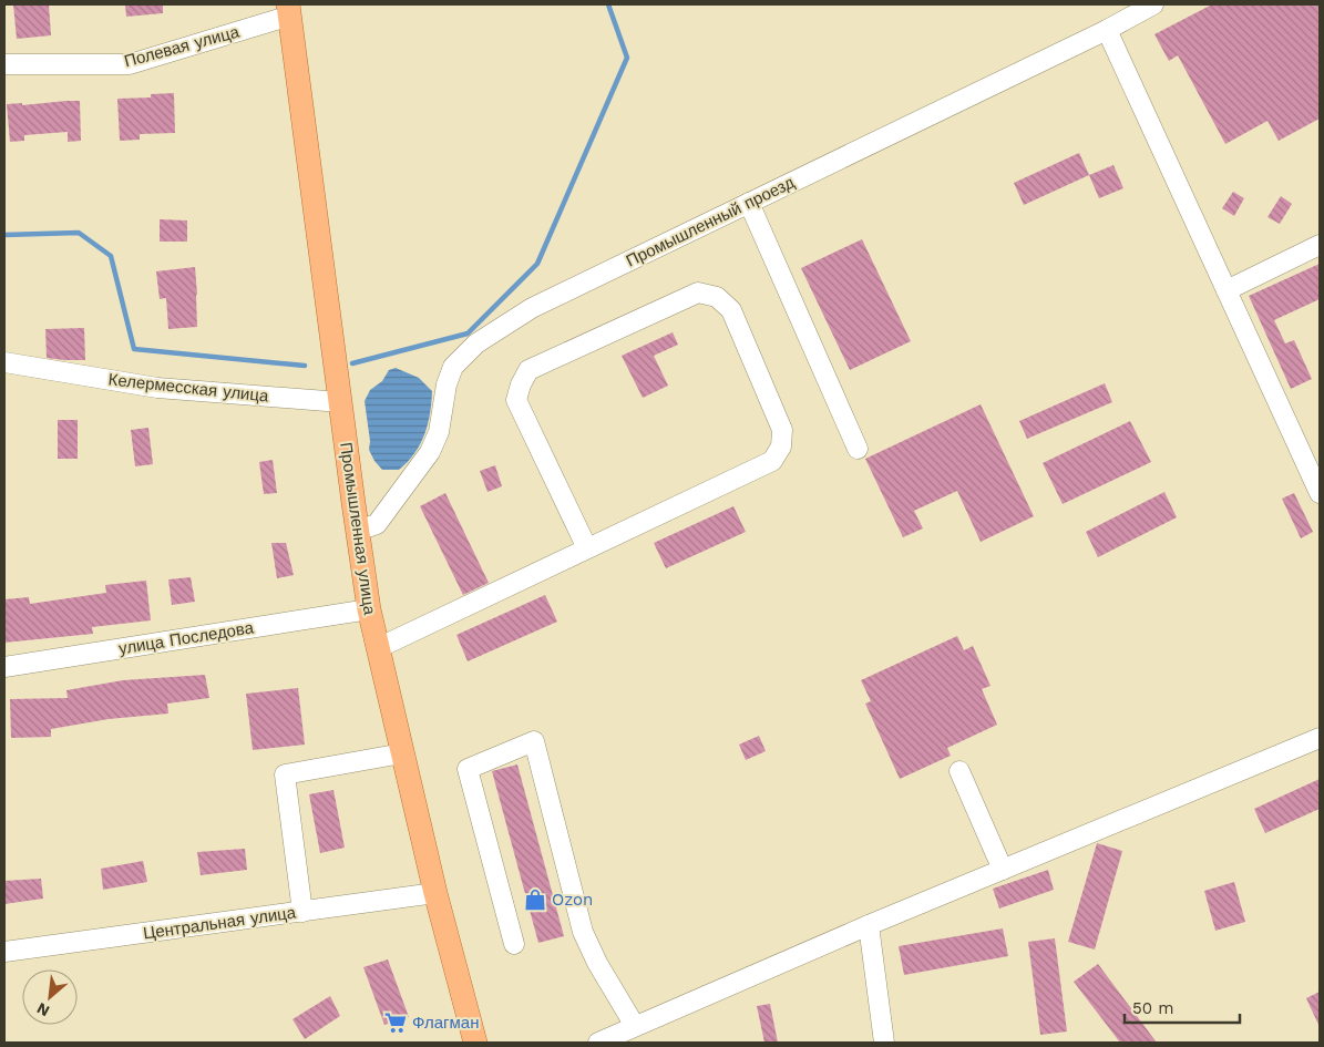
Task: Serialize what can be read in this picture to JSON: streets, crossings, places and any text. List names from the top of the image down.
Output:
{
  "streets": {
    "main road": ["Промышленная улица"],
    "street": [
      "Полевая улица",
      "Промышленный проезд",
      "Келермесская улица",
      "улица Последова",
      "Центральная улица"
    ]
  },
  "crossings": [
    ["Полевая улица", "Промышленная улица"],
    ["Промышленный проезд", "Промышленная улица"],
    ["Келермесская улица", "Промышленная улица"],
    ["Промышленная улица", "улица Последова"],
    ["Промышленная улица", "Центральная улица"]
  ],
  "places": {
    "shop": ["Ozon"],
    "supermarket": ["Флагман"]
  },
  "scale_bar": "50 m",
  "north": "bottom left"
}
